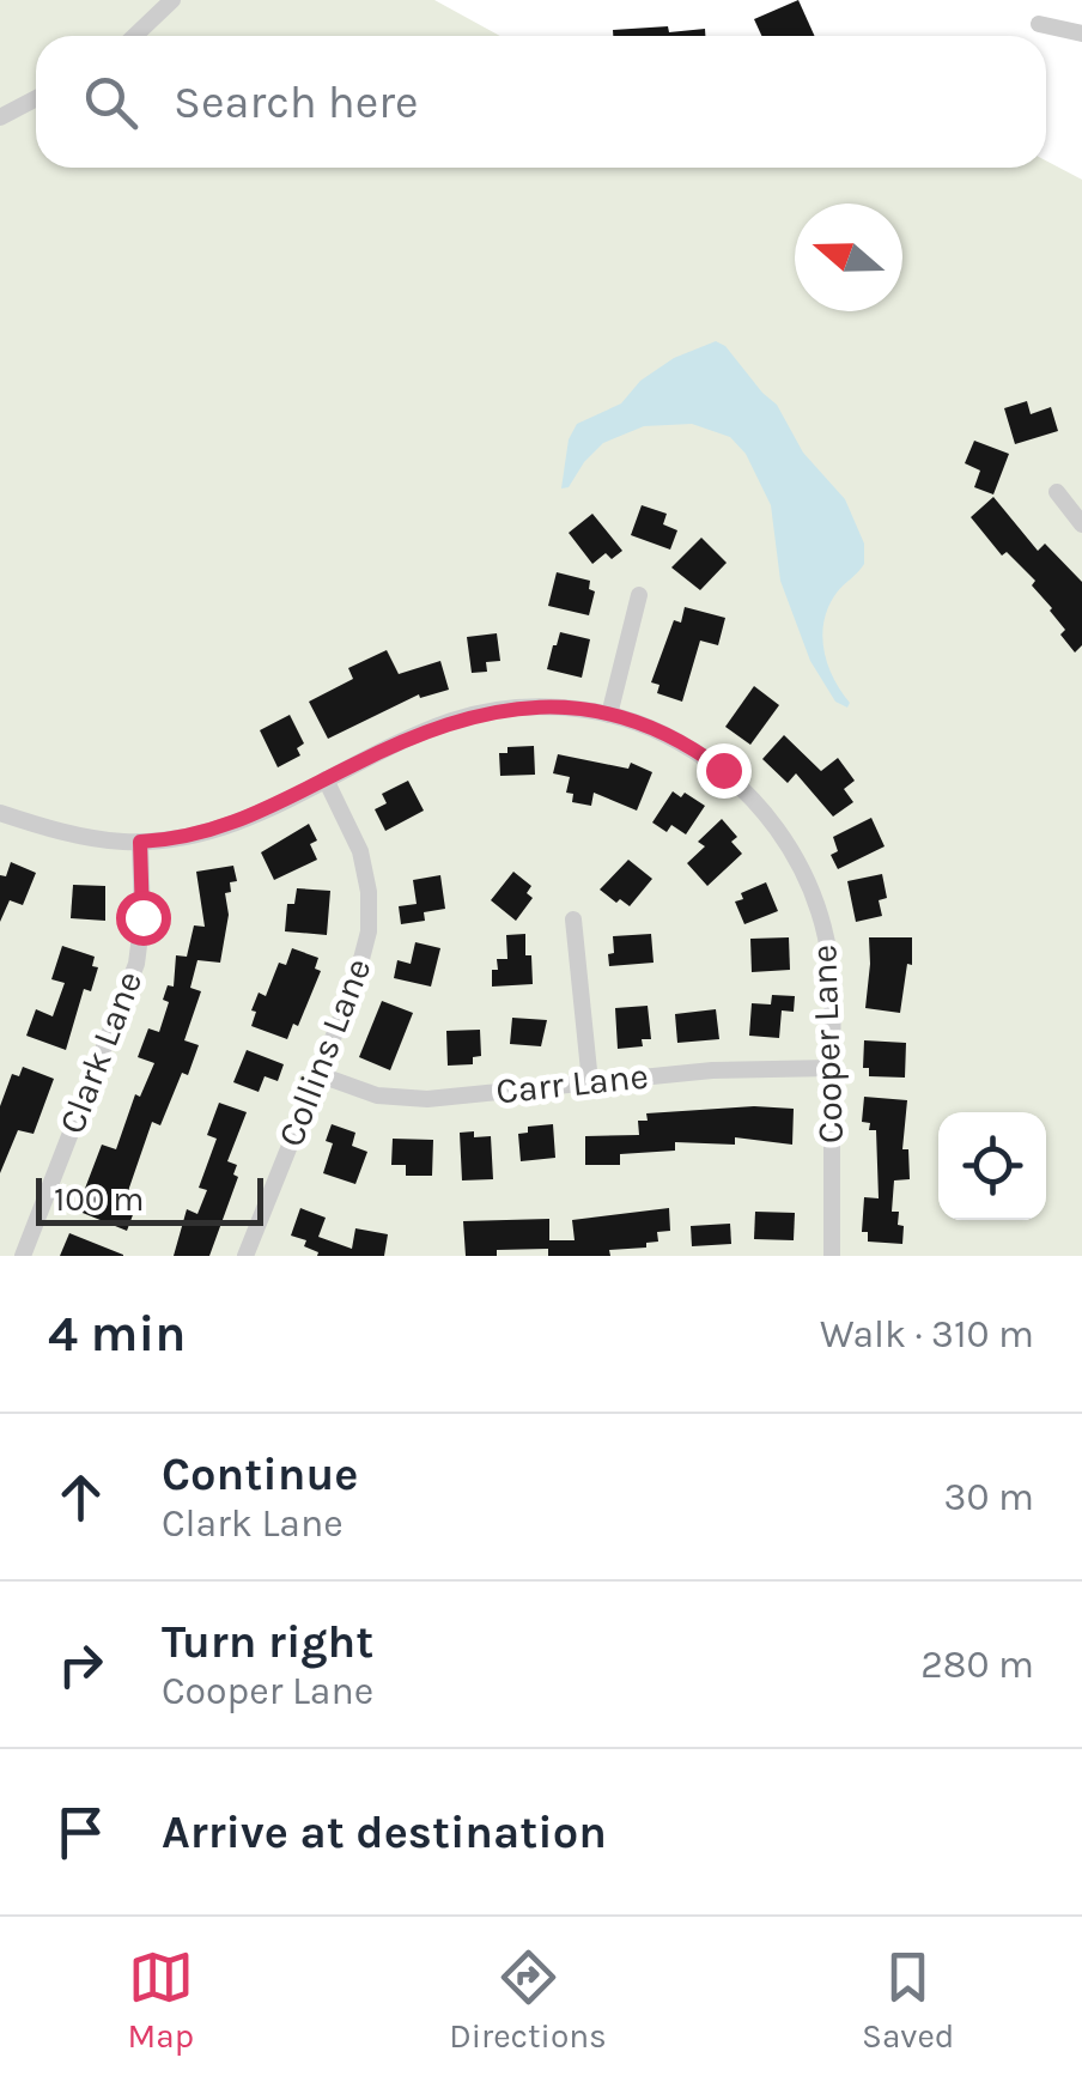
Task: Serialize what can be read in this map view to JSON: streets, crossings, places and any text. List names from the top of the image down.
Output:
{
  "streets": {
    "street": [
      "Cooper Lane",
      "Clark Lane",
      "Collins Lane",
      "Carr Lane"
    ]
  },
  "crossings": [
    ["Cooper Lane", "Clark Lane"],
    ["Cooper Lane", "Collins Lane"],
    ["Cooper Lane", "Carr Lane"],
    ["Collins Lane", "Carr Lane"]
  ],
  "scale_bar": "100 m",
  "north": "left",
  "page": {
    "search": "Search here",
    "scale": "100 m",
    "heading": ["4 min", "Walk · 310 m"],
    "list": [
      ["Continue", "Clark Lane", "30 m"],
      ["Turn right", "Cooper Lane", "280 m"],
      "Arrive at destination"
    ],
    "nav": ["Map", "Directions", "Saved"]
  }
}
